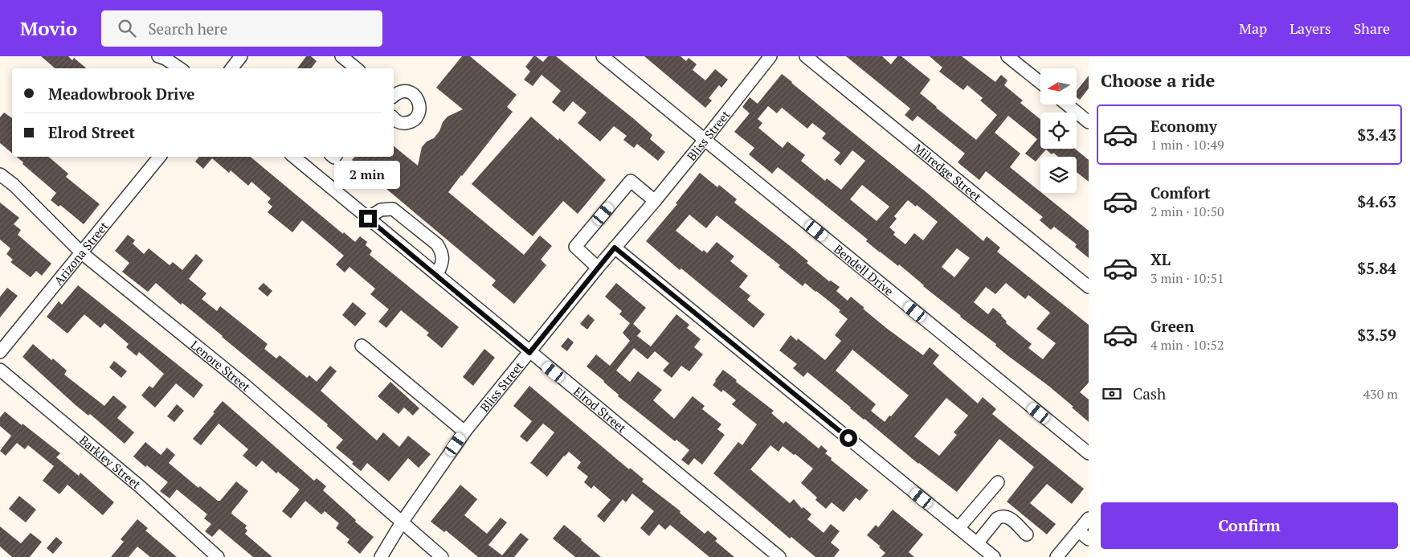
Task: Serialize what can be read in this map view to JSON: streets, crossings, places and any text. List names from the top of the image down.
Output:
{
  "streets": {
    "street": [
      "Bliss Street",
      "Milredge Street",
      "Arizona Street",
      "Bendell Drive",
      "Lenore Street",
      "Elrod Street",
      "Barkley Street"
    ]
  },
  "crossings": [
    ["Bliss Street", "Bendell Drive"],
    ["Bliss Street", "Lenore Street"],
    ["Bliss Street", "Elrod Street"],
    ["Arizona Street", "Lenore Street"]
  ],
  "north": "left",
  "page": {
    "header": "Movio",
    "search": "Search here",
    "nav": ["Map", "Layers", "Share"],
    "heading": "Choose a ride",
    "banner": ["Meadowbrook Drive", "Elrod Street"],
    "list": [
      {
        "name": "Economy",
        "note": "1 min · 10:49",
        "value": "$3.43"
      },
      {
        "name": "Comfort",
        "note": "2 min · 10:50",
        "value": "$4.63"
      },
      {
        "name": "XL",
        "note": "3 min · 10:51",
        "value": "$5.84"
      },
      {
        "name": "Green",
        "note": "4 min · 10:52",
        "value": "$3.59"
      }
    ],
    "bubble": "2 min",
    "pay": ["Cash", "430 m"],
    "buttons": "Confirm"
  }
}
